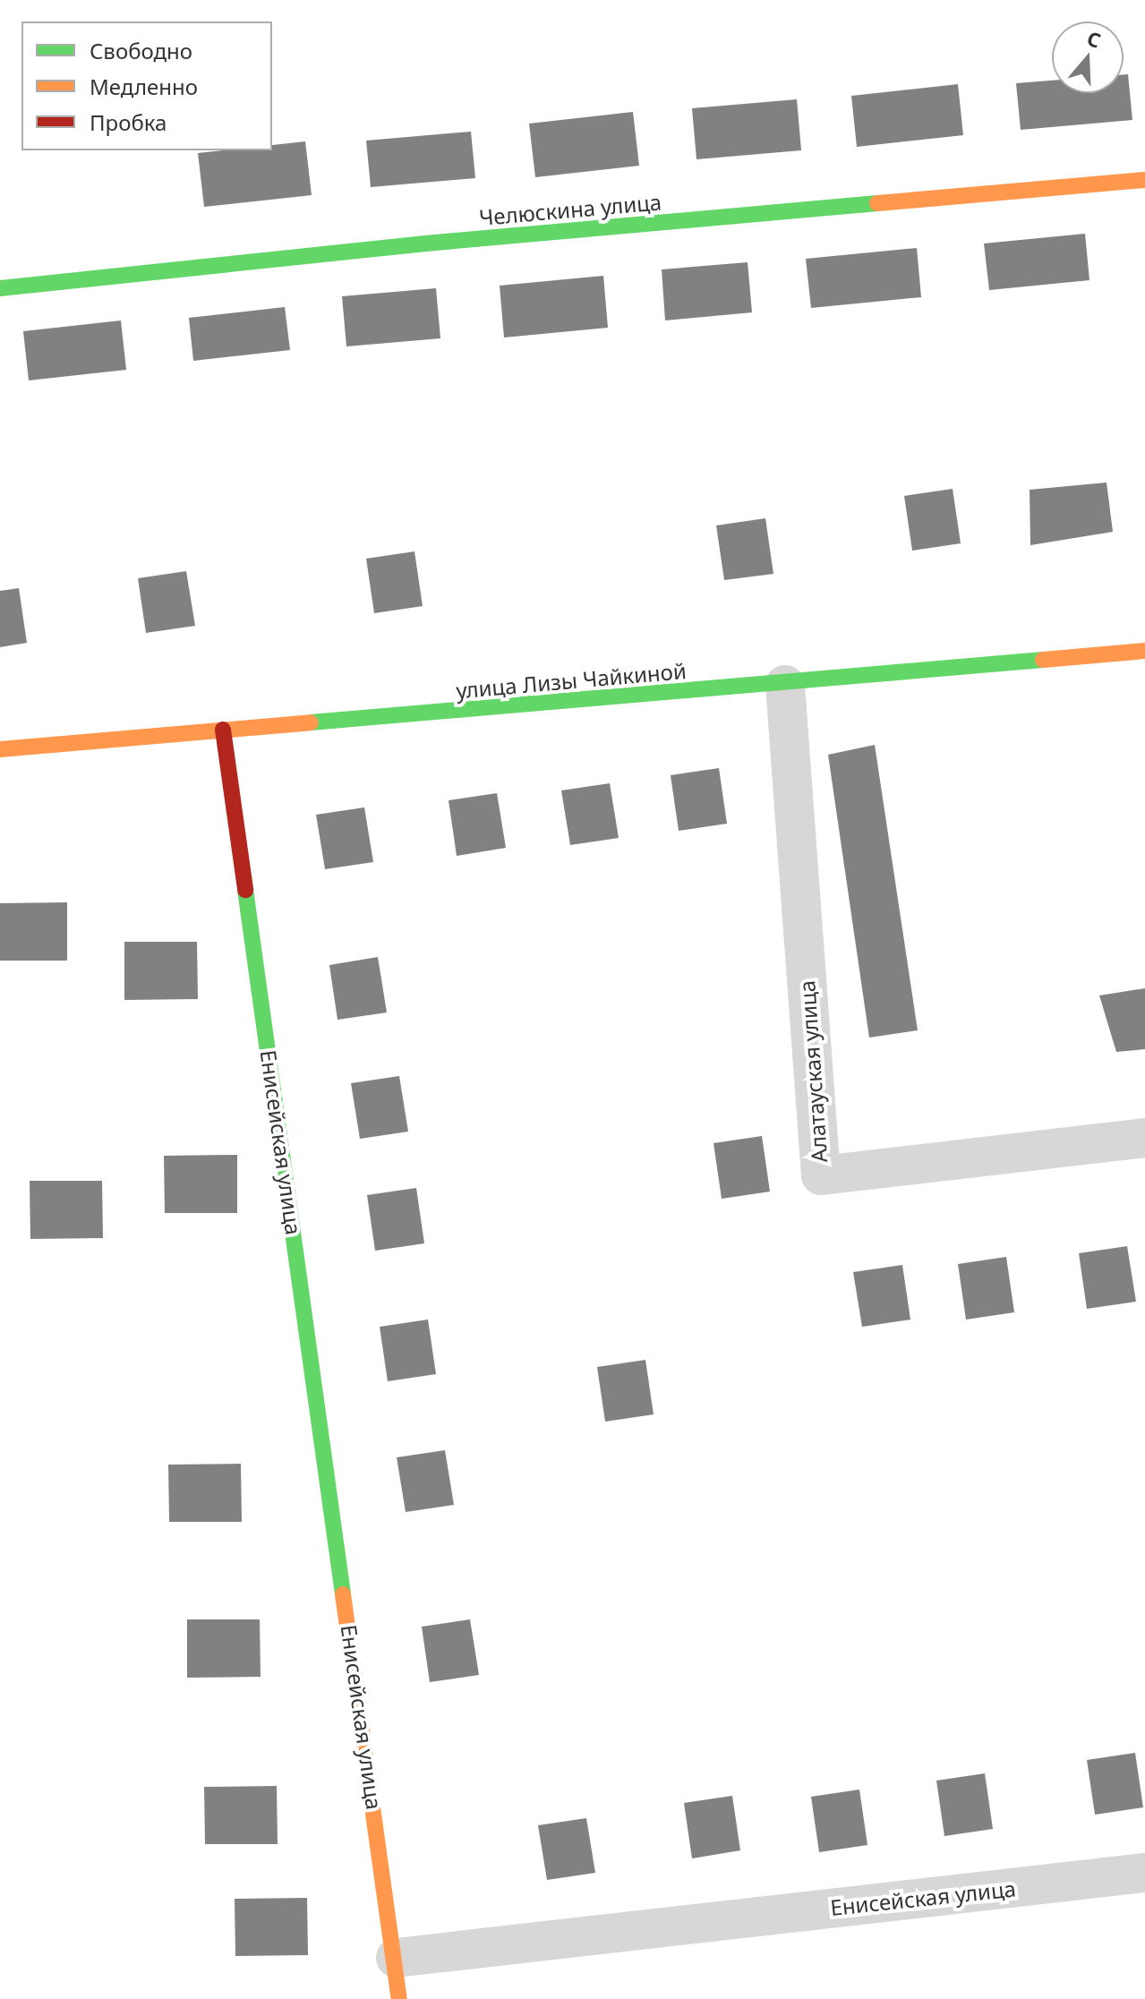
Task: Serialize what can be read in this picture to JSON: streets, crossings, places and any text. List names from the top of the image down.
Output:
{
  "streets": {
    "street": [
      "Челюскина улица",
      "улица Лизы Чайкиной",
      "Алатауская улица",
      "Енисейская улица"
    ]
  },
  "crossings": [
    ["улица Лизы Чайкиной", "Алатауская улица"],
    ["улица Лизы Чайкиной", "Енисейская улица"]
  ],
  "legend": ["Свободно", "Медленно", "Пробка"],
  "north": "top"
}
